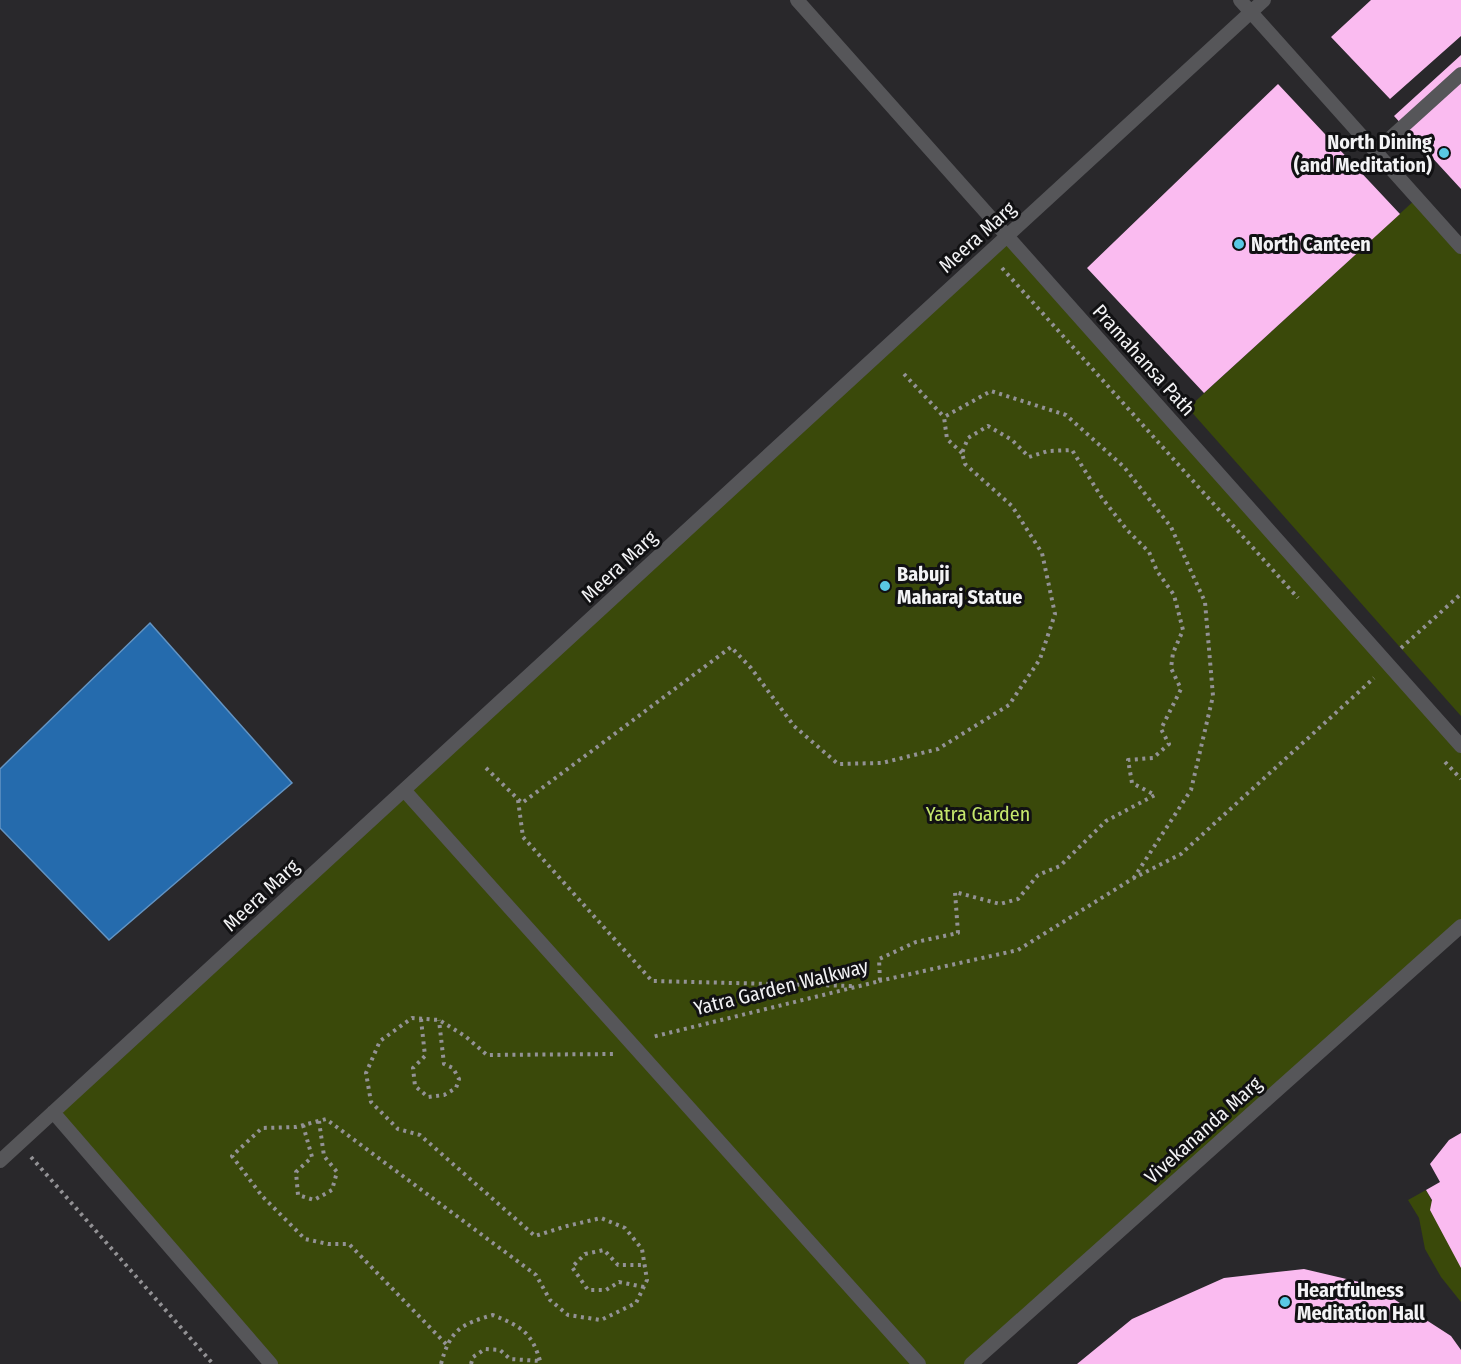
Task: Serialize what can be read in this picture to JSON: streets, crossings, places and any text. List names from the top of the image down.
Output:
{
  "streets": {
    "lane": ["Meera Marg", "Pramahansa Path", "Vivekananda Marg"],
    "path": ["Yatra Garden Walkway"]
  },
  "crossings": [
    ["Meera Marg", "Pramahansa Path"]
  ],
  "parks": ["Yatra Garden"],
  "places": [
    "North Dining (and Meditation)",
    "North Canteen",
    "Babuji Maharaj Statue",
    "Heartfulness Meditation Hall"
  ]
}
